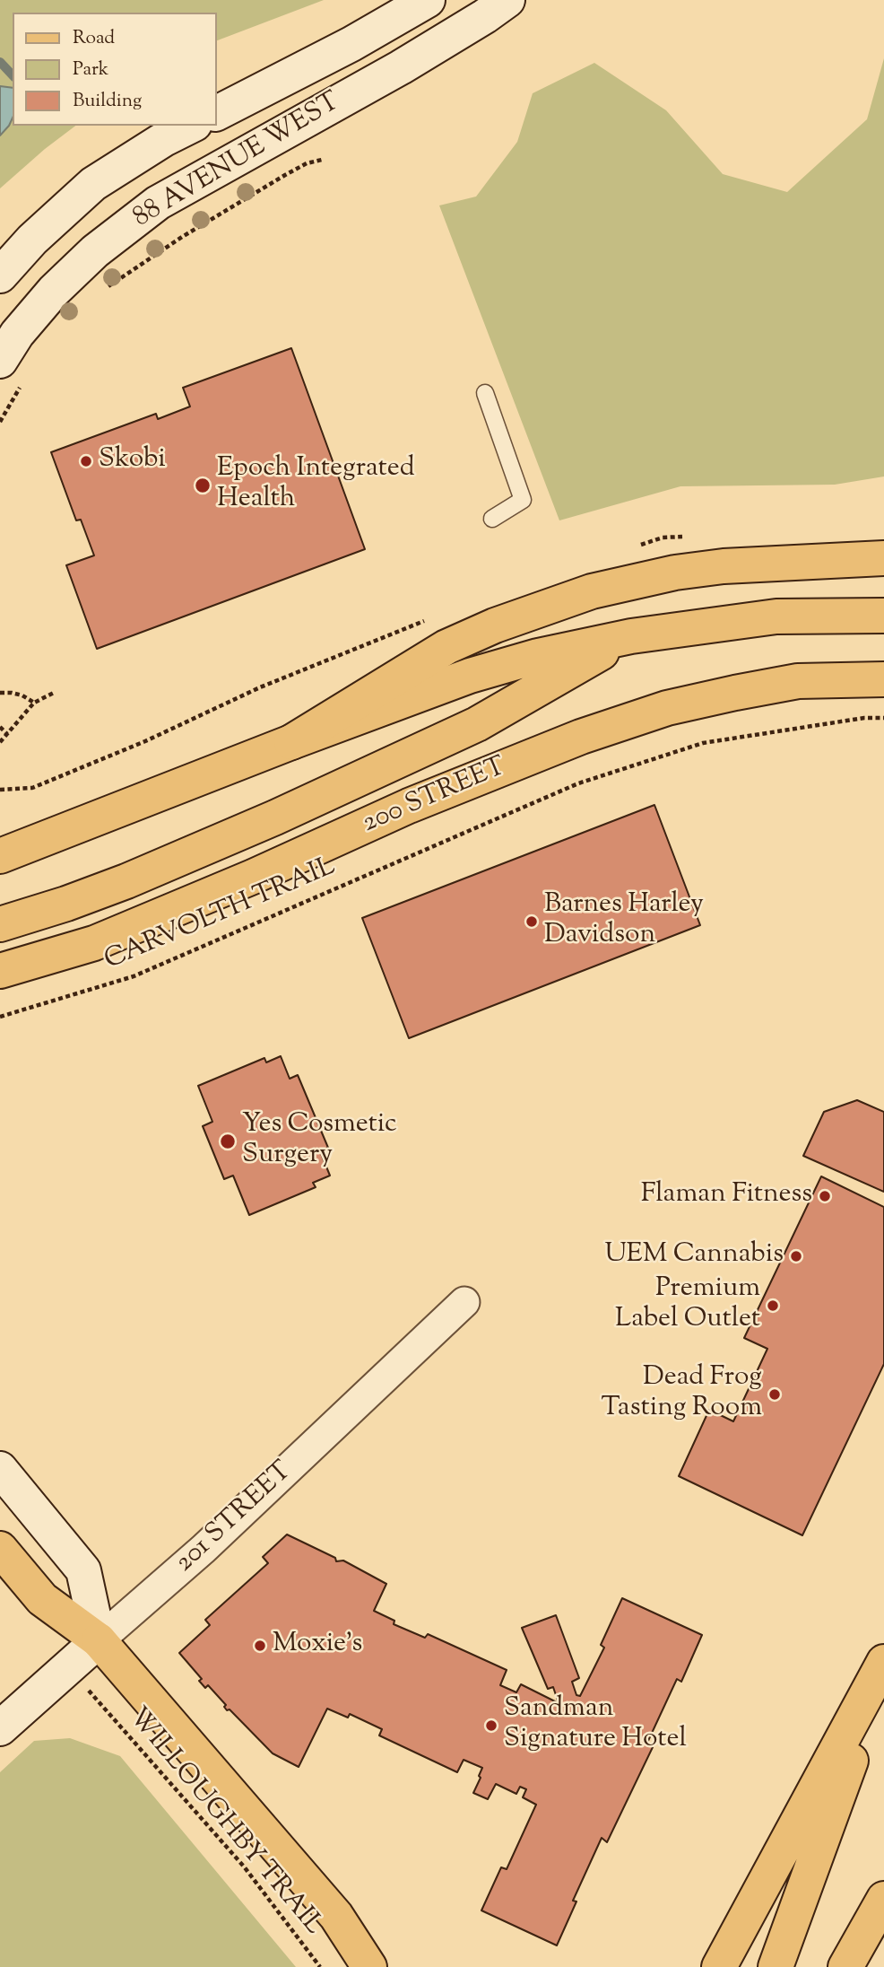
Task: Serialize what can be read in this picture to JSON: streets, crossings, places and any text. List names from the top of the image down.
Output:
{
  "streets": {
    "main road": ["88 AVENUE WEST", "200 STREET", "201 STREET"],
    "path": ["CARVOLTH TRAIL", "WILLOUGHBY TRAIL"]
  },
  "places": [
    "Skobi",
    "Epoch Integrated Health",
    "Barnes Harley Davidson",
    "Yes Cosmetic Surgery",
    "Flaman Fitness",
    "UEM Cannabis",
    "Premium Label Outlet",
    "Dead Frog Tasting Room",
    "Moxie's",
    "Sandman Signature Hotel"
  ],
  "legend": ["Road", "Park", "Building"]
}
